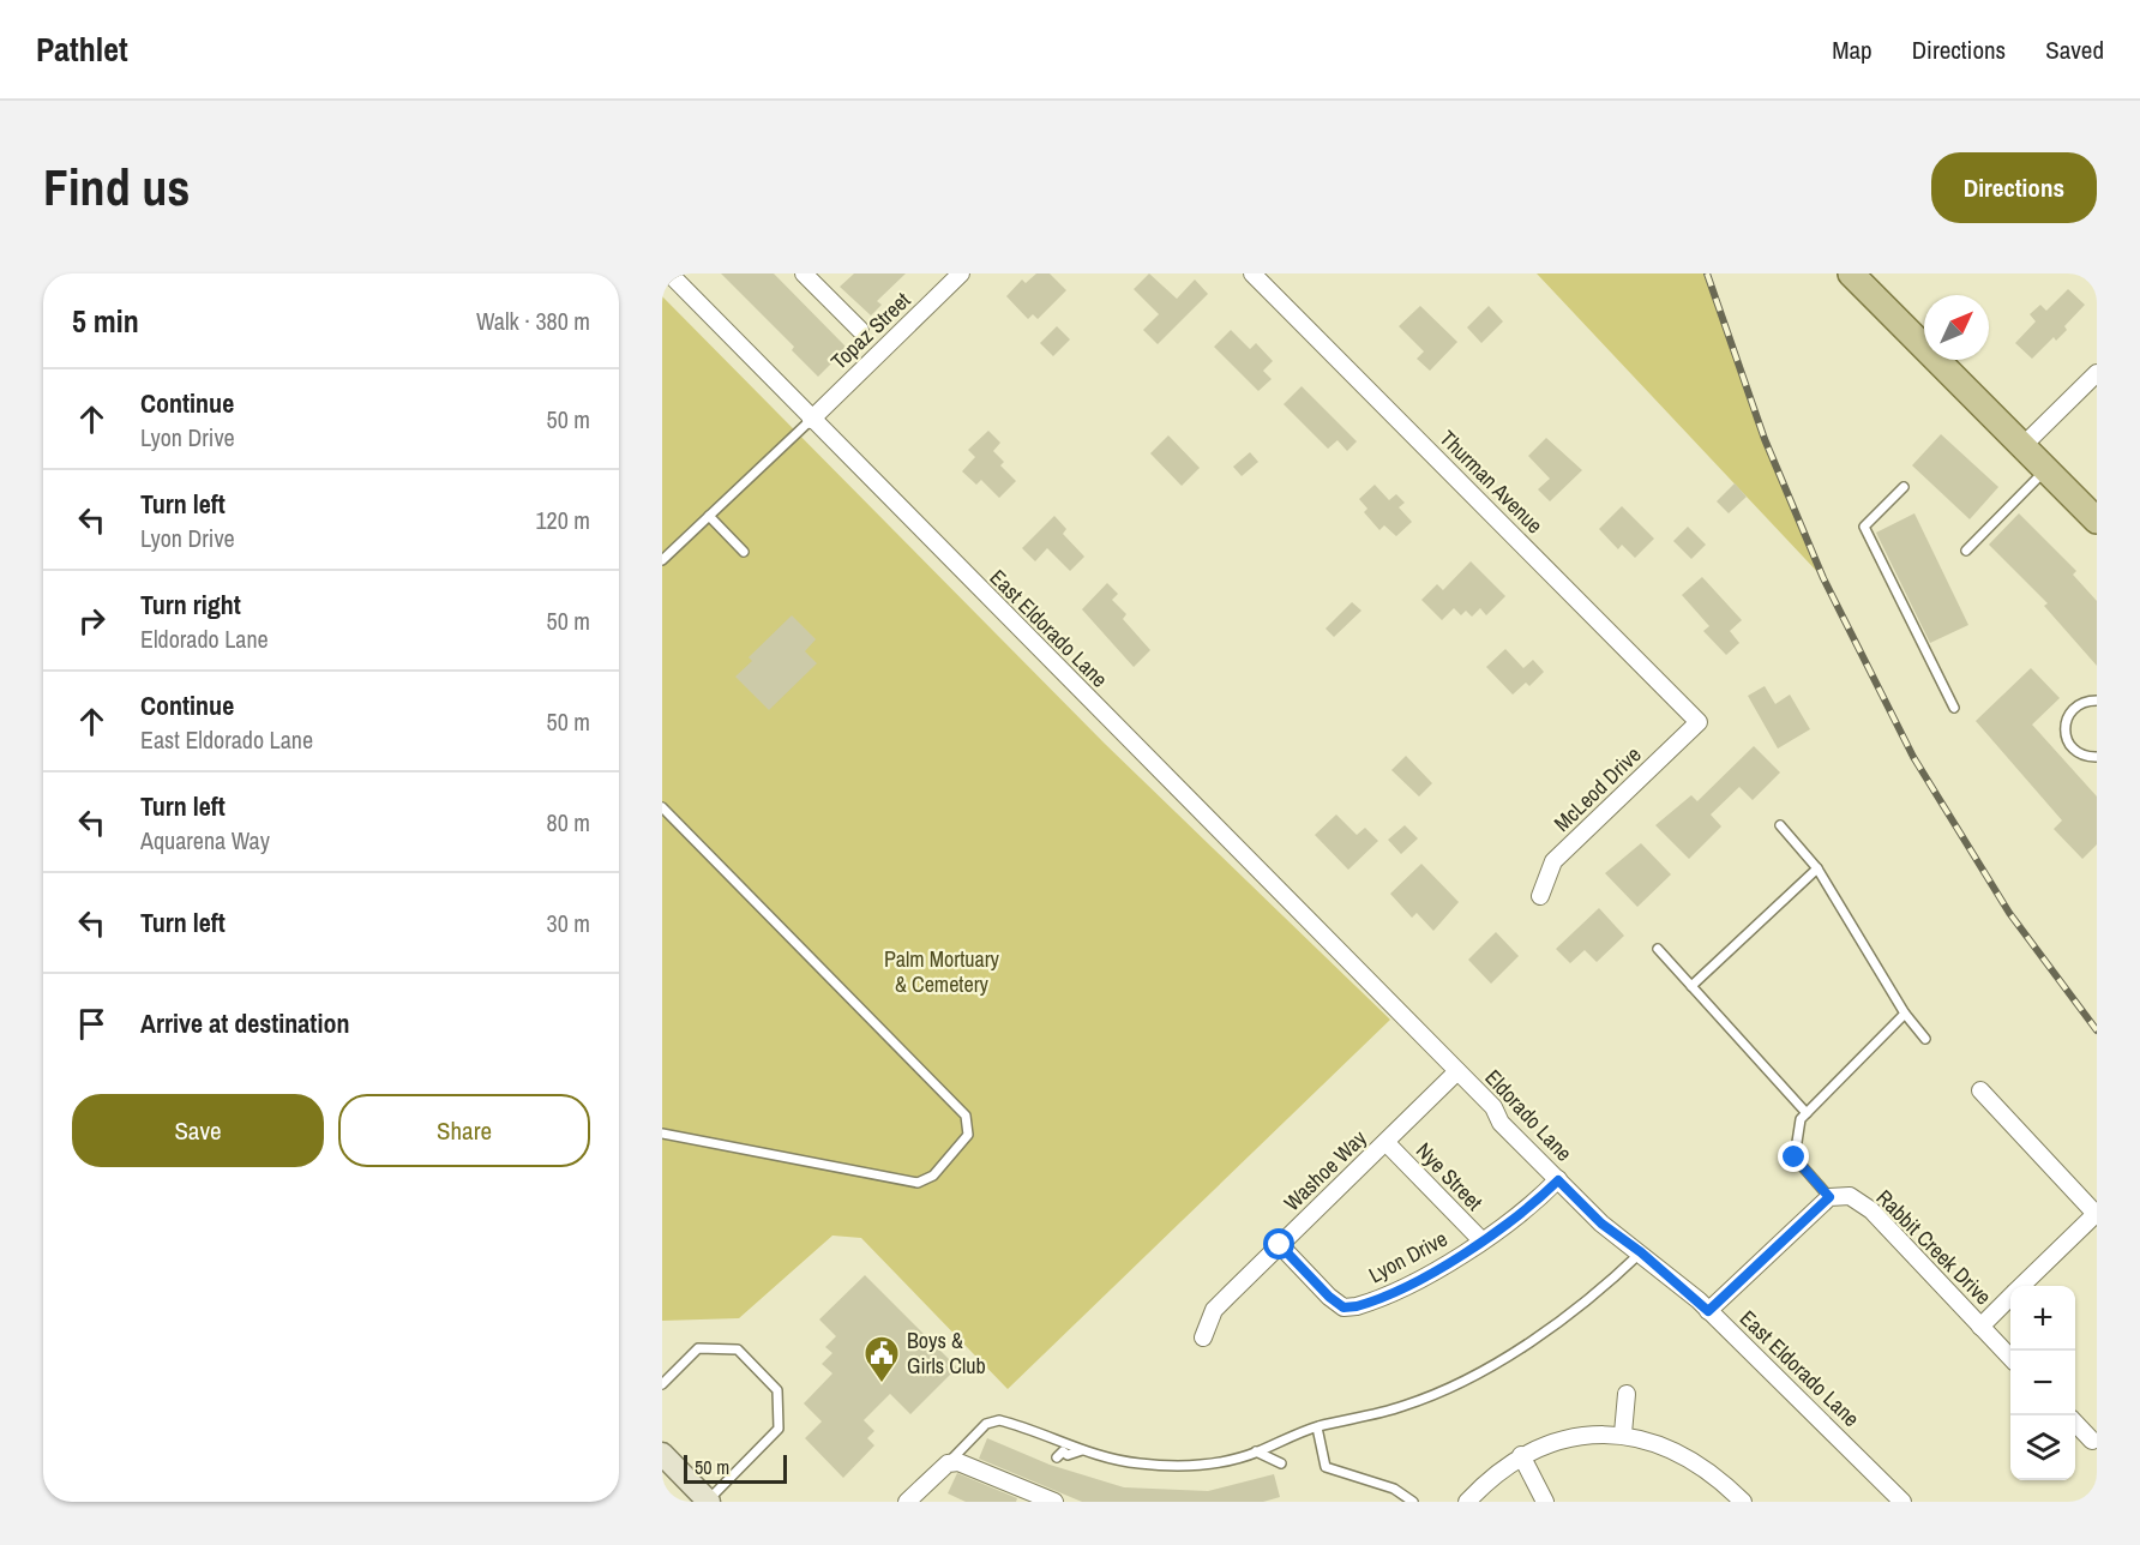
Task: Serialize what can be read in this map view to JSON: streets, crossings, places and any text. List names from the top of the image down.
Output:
{
  "streets": {
    "street": [
      "Topaz Street",
      "Thurman Avenue",
      "East Eldorado Lane",
      "McLeod Drive",
      "Eldorado Lane",
      "Washoe Way",
      "Nye Street",
      "Rabbit Creek Drive",
      "Lyon Drive"
    ]
  },
  "crossings": [
    ["Topaz Street", "East Eldorado Lane"],
    ["Thurman Avenue", "McLeod Drive"],
    ["East Eldorado Lane", "Eldorado Lane"],
    ["Eldorado Lane", "Washoe Way"],
    ["Eldorado Lane", "Lyon Drive"],
    ["Washoe Way", "Nye Street"],
    ["Washoe Way", "Lyon Drive"],
    ["Nye Street", "Lyon Drive"]
  ],
  "parks": ["Palm Mortuary & Cemetery"],
  "places": {
    "public building": ["Boys & Girls Club"]
  },
  "scale_bar": "50 m",
  "north": "top right",
  "page": {
    "header": "Pathlet",
    "nav": ["Map", "Directions", "Saved"],
    "buttons": [
      "Directions",
      ["Save", "Share"]
    ],
    "title": "Find us",
    "heading": ["5 min", "Walk · 380 m"],
    "list": [
      ["Continue", "Lyon Drive", "50 m"],
      ["Turn left", "Lyon Drive", "120 m"],
      ["Turn right", "Eldorado Lane", "50 m"],
      ["Continue", "East Eldorado Lane", "50 m"],
      ["Turn left", "Aquarena Way", "80 m"],
      ["Turn left", "30 m"],
      "Arrive at destination"
    ],
    "map_buttons": ["+", "−"],
    "scale": "50 m"
  }
}
